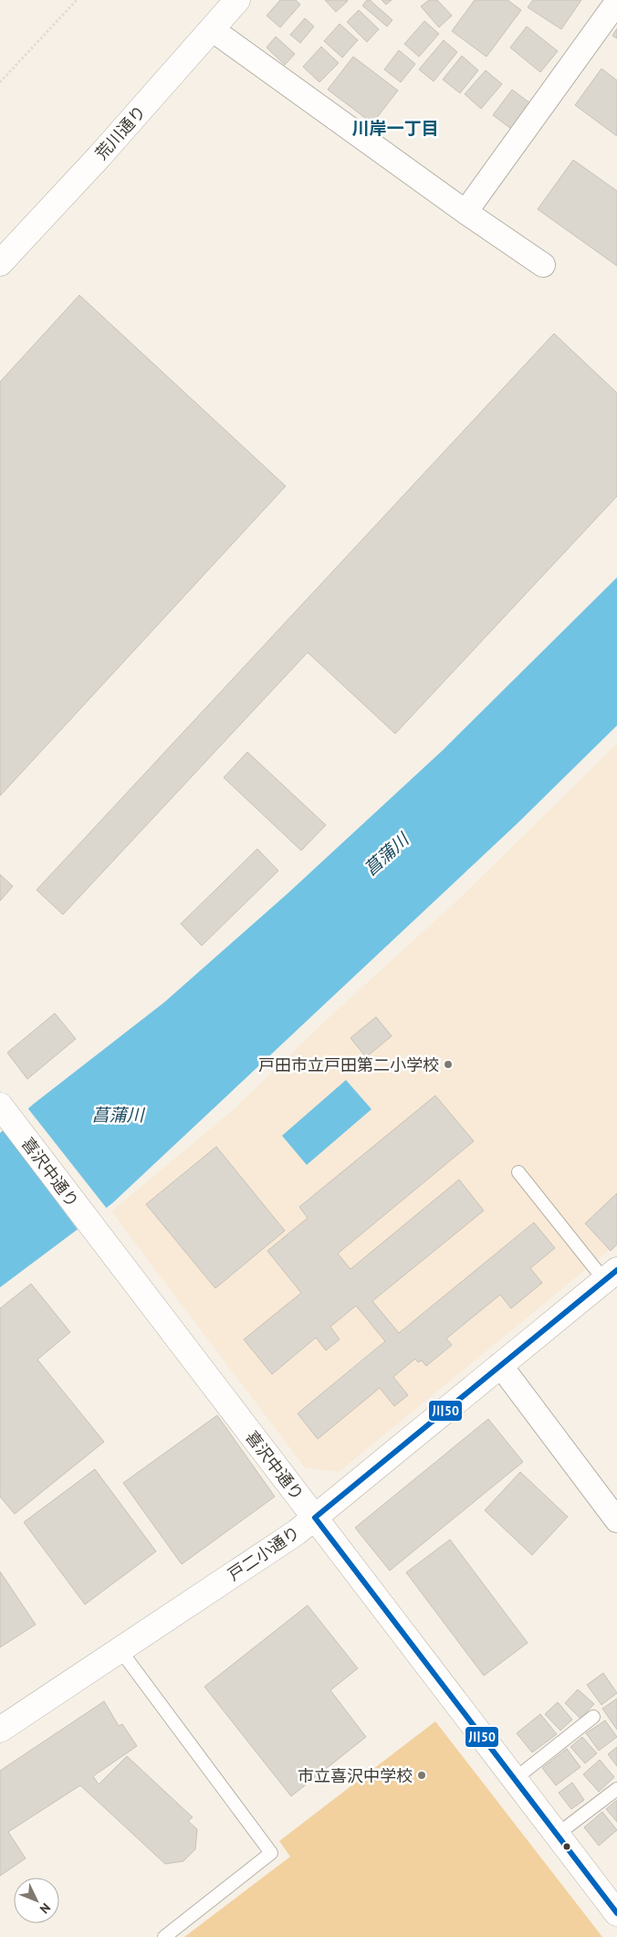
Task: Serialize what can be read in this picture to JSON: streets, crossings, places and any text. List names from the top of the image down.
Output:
{
  "streets": {
    "street": ["荒川通り", "喜沢中通り", "戸二小通り"]
  },
  "crossings": [
    ["喜沢中通り", "戸二小通り"]
  ],
  "districts": ["川岸一丁目"],
  "water": ["菖蒲川"],
  "places": ["戸田市立戸田第二小学校", "市立喜沢中学校"],
  "lines": ["transit line 川50"],
  "north": "bottom right"
}
